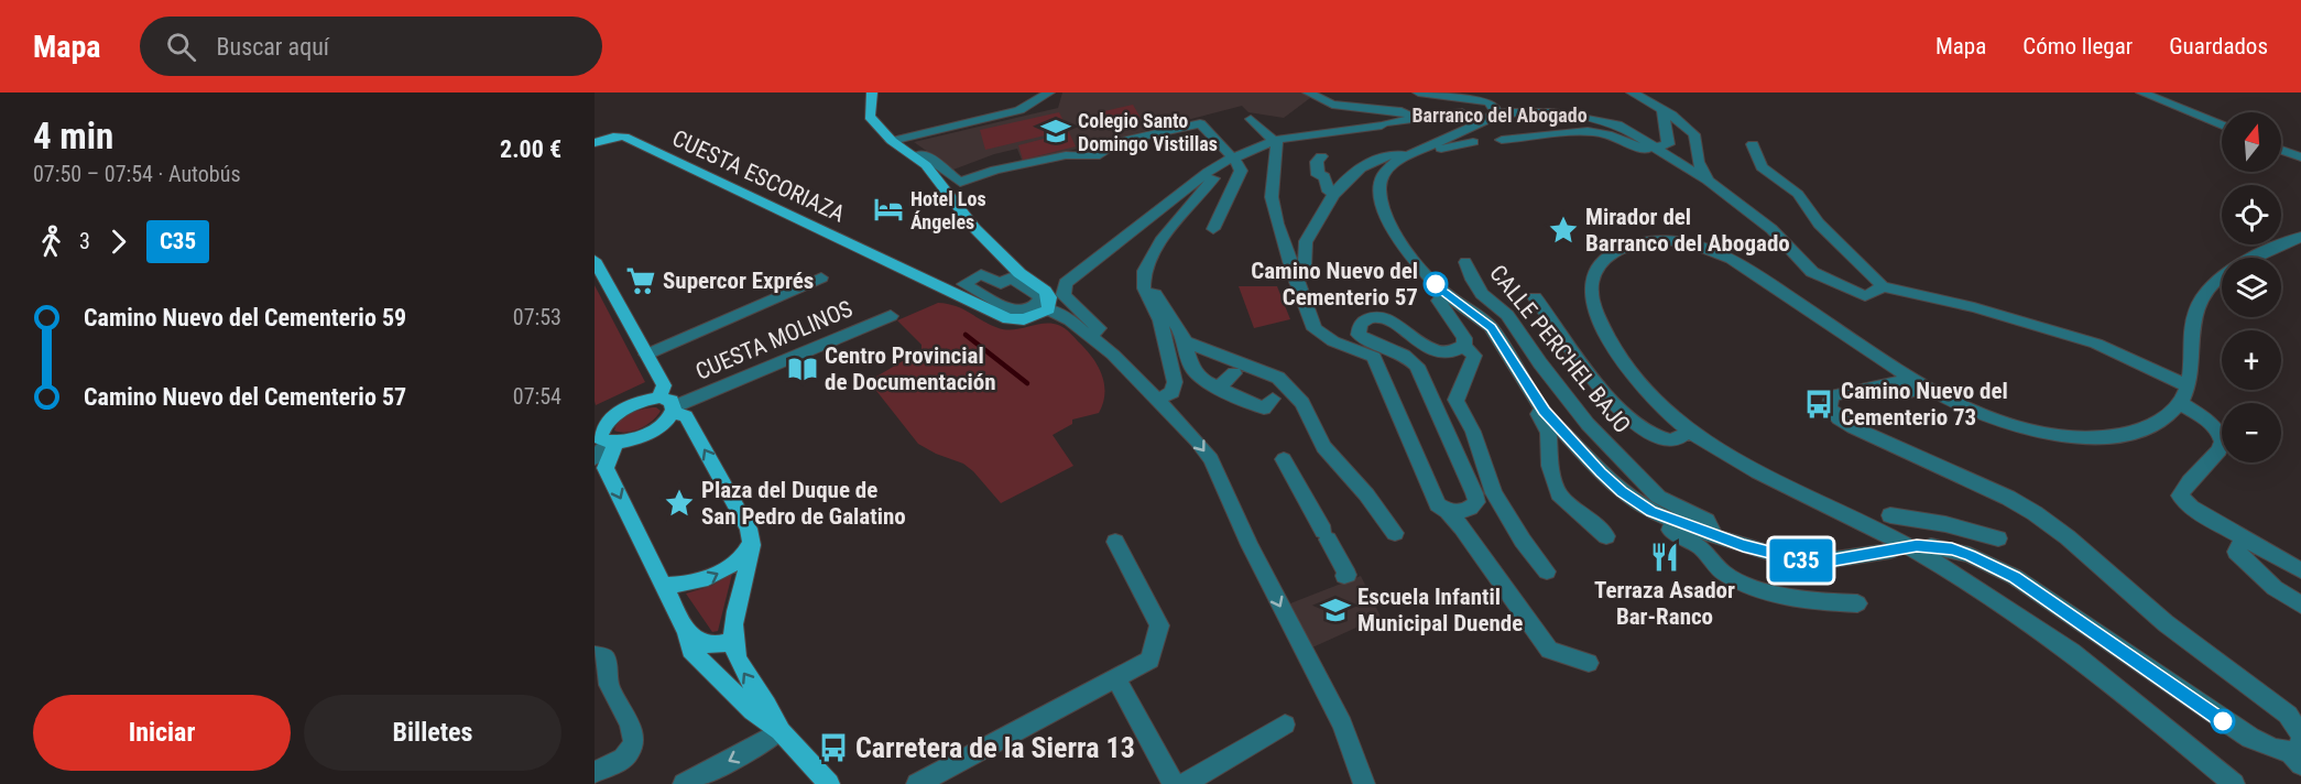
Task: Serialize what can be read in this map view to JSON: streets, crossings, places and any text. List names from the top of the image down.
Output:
{
  "streets": {
    "main road": ["CUESTA ESCORIAZA"],
    "street": ["CUESTA MOLINOS", "CALLE PERCHEL BAJO"]
  },
  "districts": ["Barranco del Abogado"],
  "places": {
    "school or university": ["Colegio Santo Domingo Vistillas", "Escuela Infantil Municipal Duende"],
    "hotel": ["Hotel Los Ángeles"],
    "place": ["Mirador del Barranco del Abogado", "Plaza del Duque de San Pedro de Galatino"],
    "supermarket": ["Supercor Exprés"],
    "other": ["Camino Nuevo del Cementerio 57"],
    "library": ["Centro Provincial de Documentación"],
    "bus stop": ["Camino Nuevo del Cementerio 73", "Carretera de la Sierra 13"],
    "restaurant": ["Terraza Asador Bar-Ranco"]
  },
  "lines": ["bus line C35"],
  "north": "top",
  "page": {
    "header": "Mapa",
    "search": "Buscar aquí",
    "nav": ["Mapa", "Cómo llegar", "Guardados"],
    "heading": ["4 min", "07:50 – 07:54 · Autobús", "2.00 €"],
    "on_map": "C35",
    "map_buttons": ["+", "−"],
    "legs": ["3", "C35"],
    "list": [
      {
        "name": "Camino Nuevo del Cementerio 59",
        "value": "07:53"
      },
      {
        "name": "Camino Nuevo del Cementerio 57",
        "value": "07:54"
      }
    ],
    "buttons": ["Iniciar", "Billetes"]
  }
}
